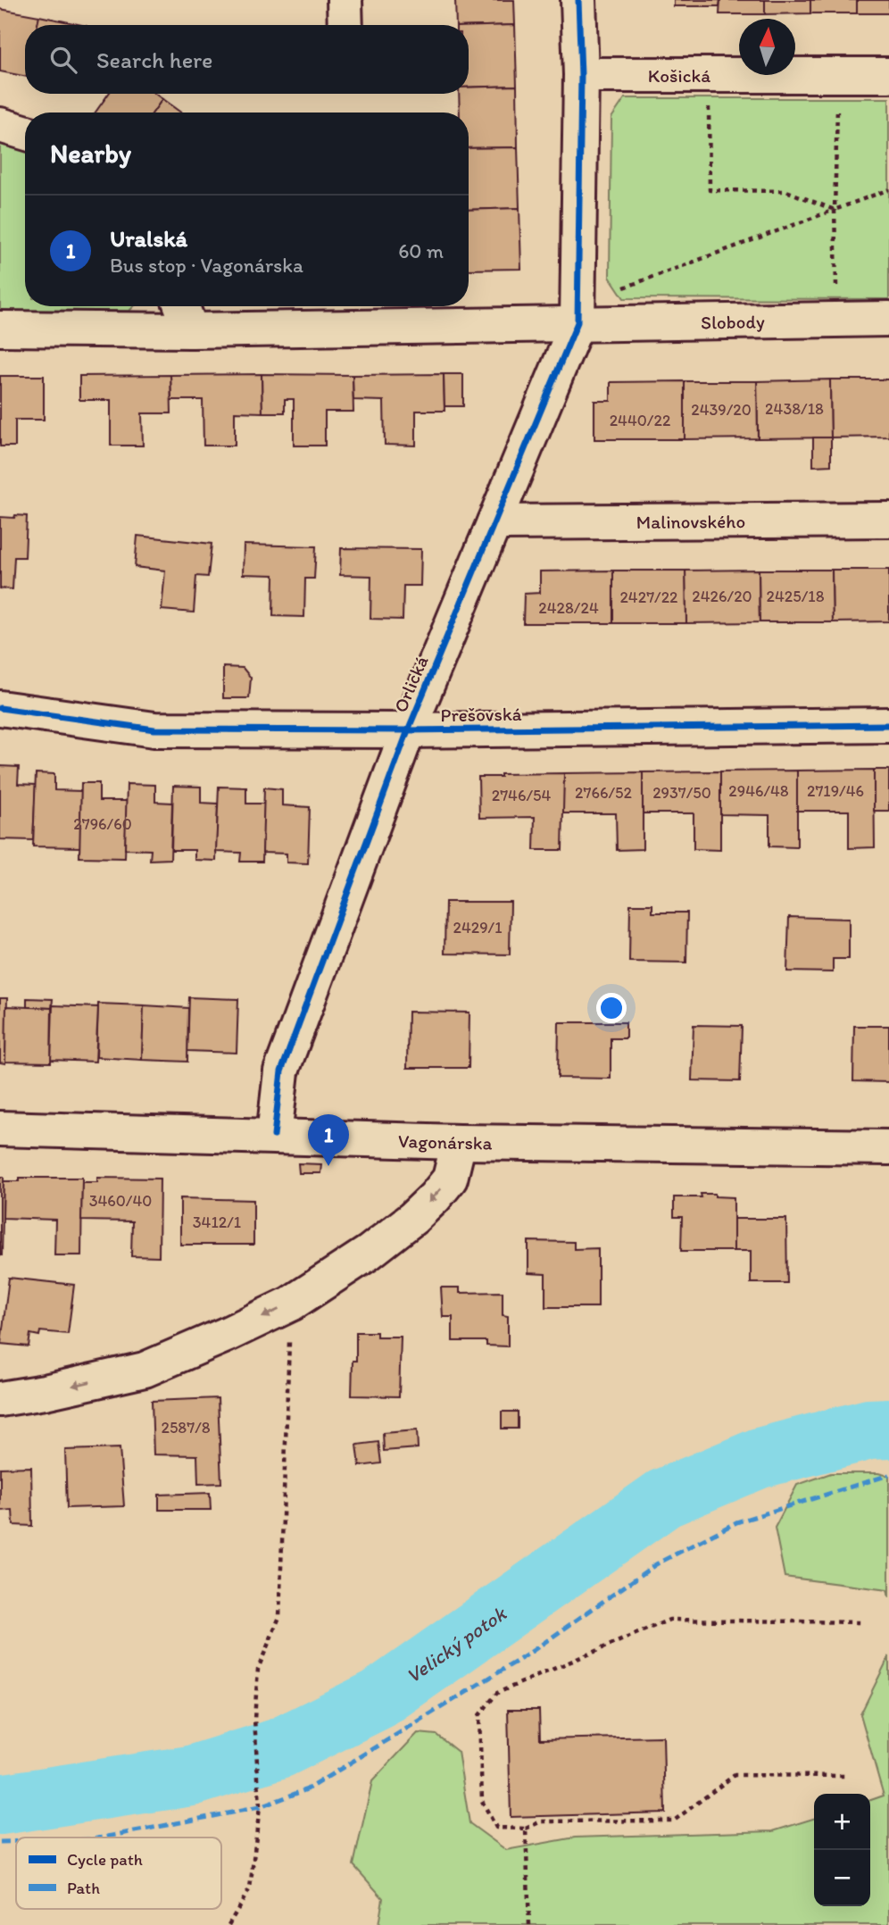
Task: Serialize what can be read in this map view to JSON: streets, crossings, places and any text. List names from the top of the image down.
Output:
{
  "streets": {
    "street": [
      "Košická",
      "Slobody",
      "Malinovského",
      "Orlická",
      "Prešovská",
      "Vagonárska"
    ]
  },
  "crossings": [
    ["Slobody", "Orlická"],
    ["Malinovského", "Orlická"],
    ["Orlická", "Prešovská"],
    ["Orlická", "Vagonárska"]
  ],
  "water": ["Velický potok"],
  "house_numbers": [
    "2438/18",
    "2439/20",
    "2440/22",
    "2426/20",
    "2425/18",
    "2427/22",
    "2428/24",
    "2946/48",
    "2719/46",
    "2766/52",
    "2937/50",
    "2746/54",
    "2796/60",
    "2429/1",
    "3460/40",
    "3412/1",
    "2587/8"
  ],
  "legend": ["Cycle path", "Path"],
  "north": "top",
  "page": {
    "search": "Search here",
    "heading": "Nearby",
    "list": [
      {
        "mark": "1",
        "name": "Uralská",
        "note": "Bus stop · Vagonárska",
        "value": "60 m"
      }
    ],
    "pins": "1",
    "map_buttons": ["+", "−"]
  }
}
